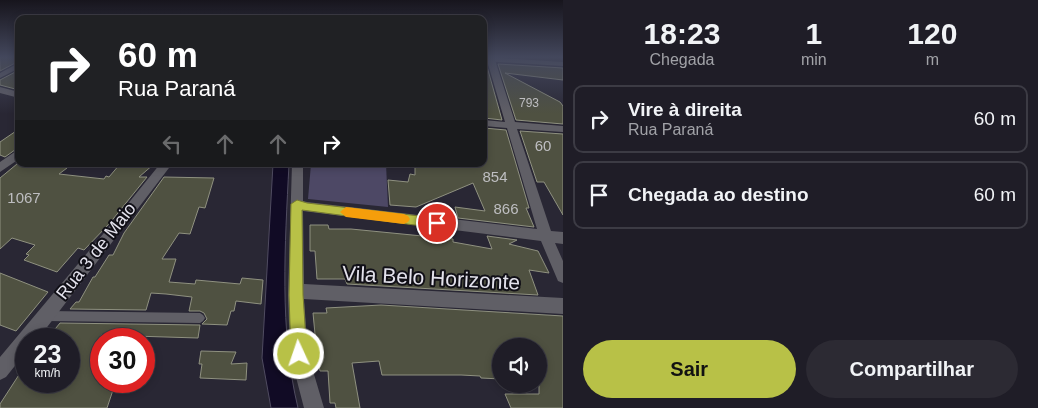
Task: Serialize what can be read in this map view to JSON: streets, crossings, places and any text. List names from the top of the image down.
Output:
{
  "streets": {
    "street": ["Rua 3 de Maio", "Vila Belo Horizonte"]
  },
  "house_numbers": [
    "793",
    "60",
    "854",
    "1067",
    "866"
  ],
  "page": {
    "eta": [
      "18:23",
      "Chegada",
      "1",
      "min",
      "120",
      "m"
    ],
    "turn": ["60 m", "Rua Paraná"],
    "list": [
      {
        "name": "Vire à direita",
        "note": "Rua Paraná",
        "value": "60 m"
      },
      {
        "name": "Chegada ao destino",
        "value": "60 m"
      }
    ],
    "speed": "23 km/h",
    "limit": "30",
    "buttons": ["Sair", "Compartilhar"]
  }
}
